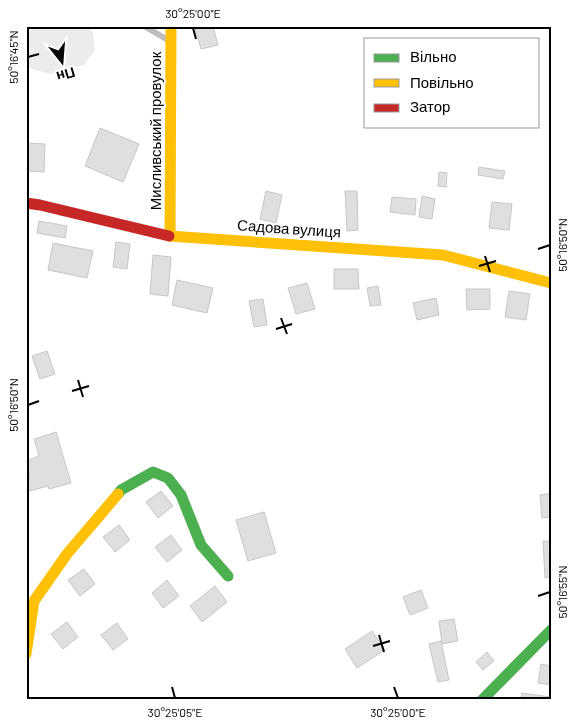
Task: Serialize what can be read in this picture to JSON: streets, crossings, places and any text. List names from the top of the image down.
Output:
{
  "streets": {
    "street": ["Мисливський провулок", "Садова вулиця"]
  },
  "crossings": [
    ["Мисливський провулок", "Садова вулиця"]
  ],
  "legend": ["Вільно", "Повільно", "Затор"],
  "north": "bottom",
  "coordinates": [
    "30°25'00\"E",
    "50°16'45\"N",
    "50°16'50\"N",
    "50°16'55\"N",
    "30°25'05\"E"
  ]
}
